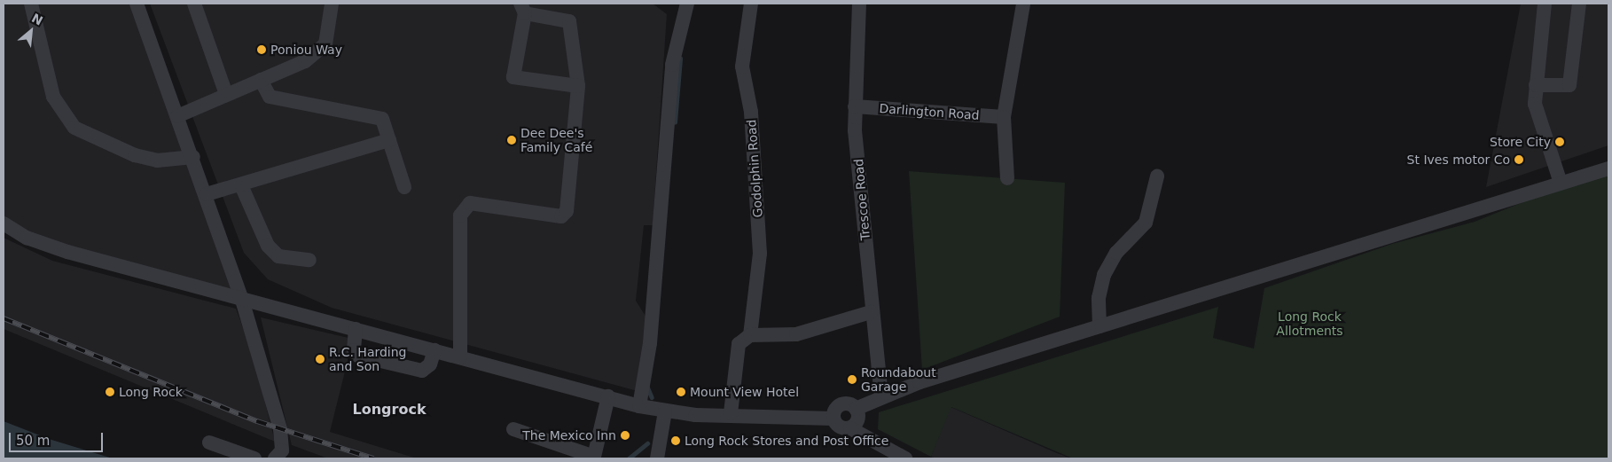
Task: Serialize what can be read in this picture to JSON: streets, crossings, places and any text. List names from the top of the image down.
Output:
{
  "streets": {
    "street": ["Darlington Road", "Godolphin Road", "Trescoe Road"]
  },
  "crossings": [
    ["Darlington Road", "Trescoe Road"]
  ],
  "districts": ["Longrock"],
  "parks": ["Long Rock Allotments"],
  "places": [
    "Poniou Way",
    "Dee Dee's Family Café",
    "Store City",
    "St Ives motor Co",
    "R.C. Harding and Son",
    "Roundabout Garage",
    "Long Rock",
    "Mount View Hotel",
    "The Mexico Inn",
    "Long Rock Stores and Post Office"
  ],
  "scale_bar": "50 m",
  "north": "top right"
}
